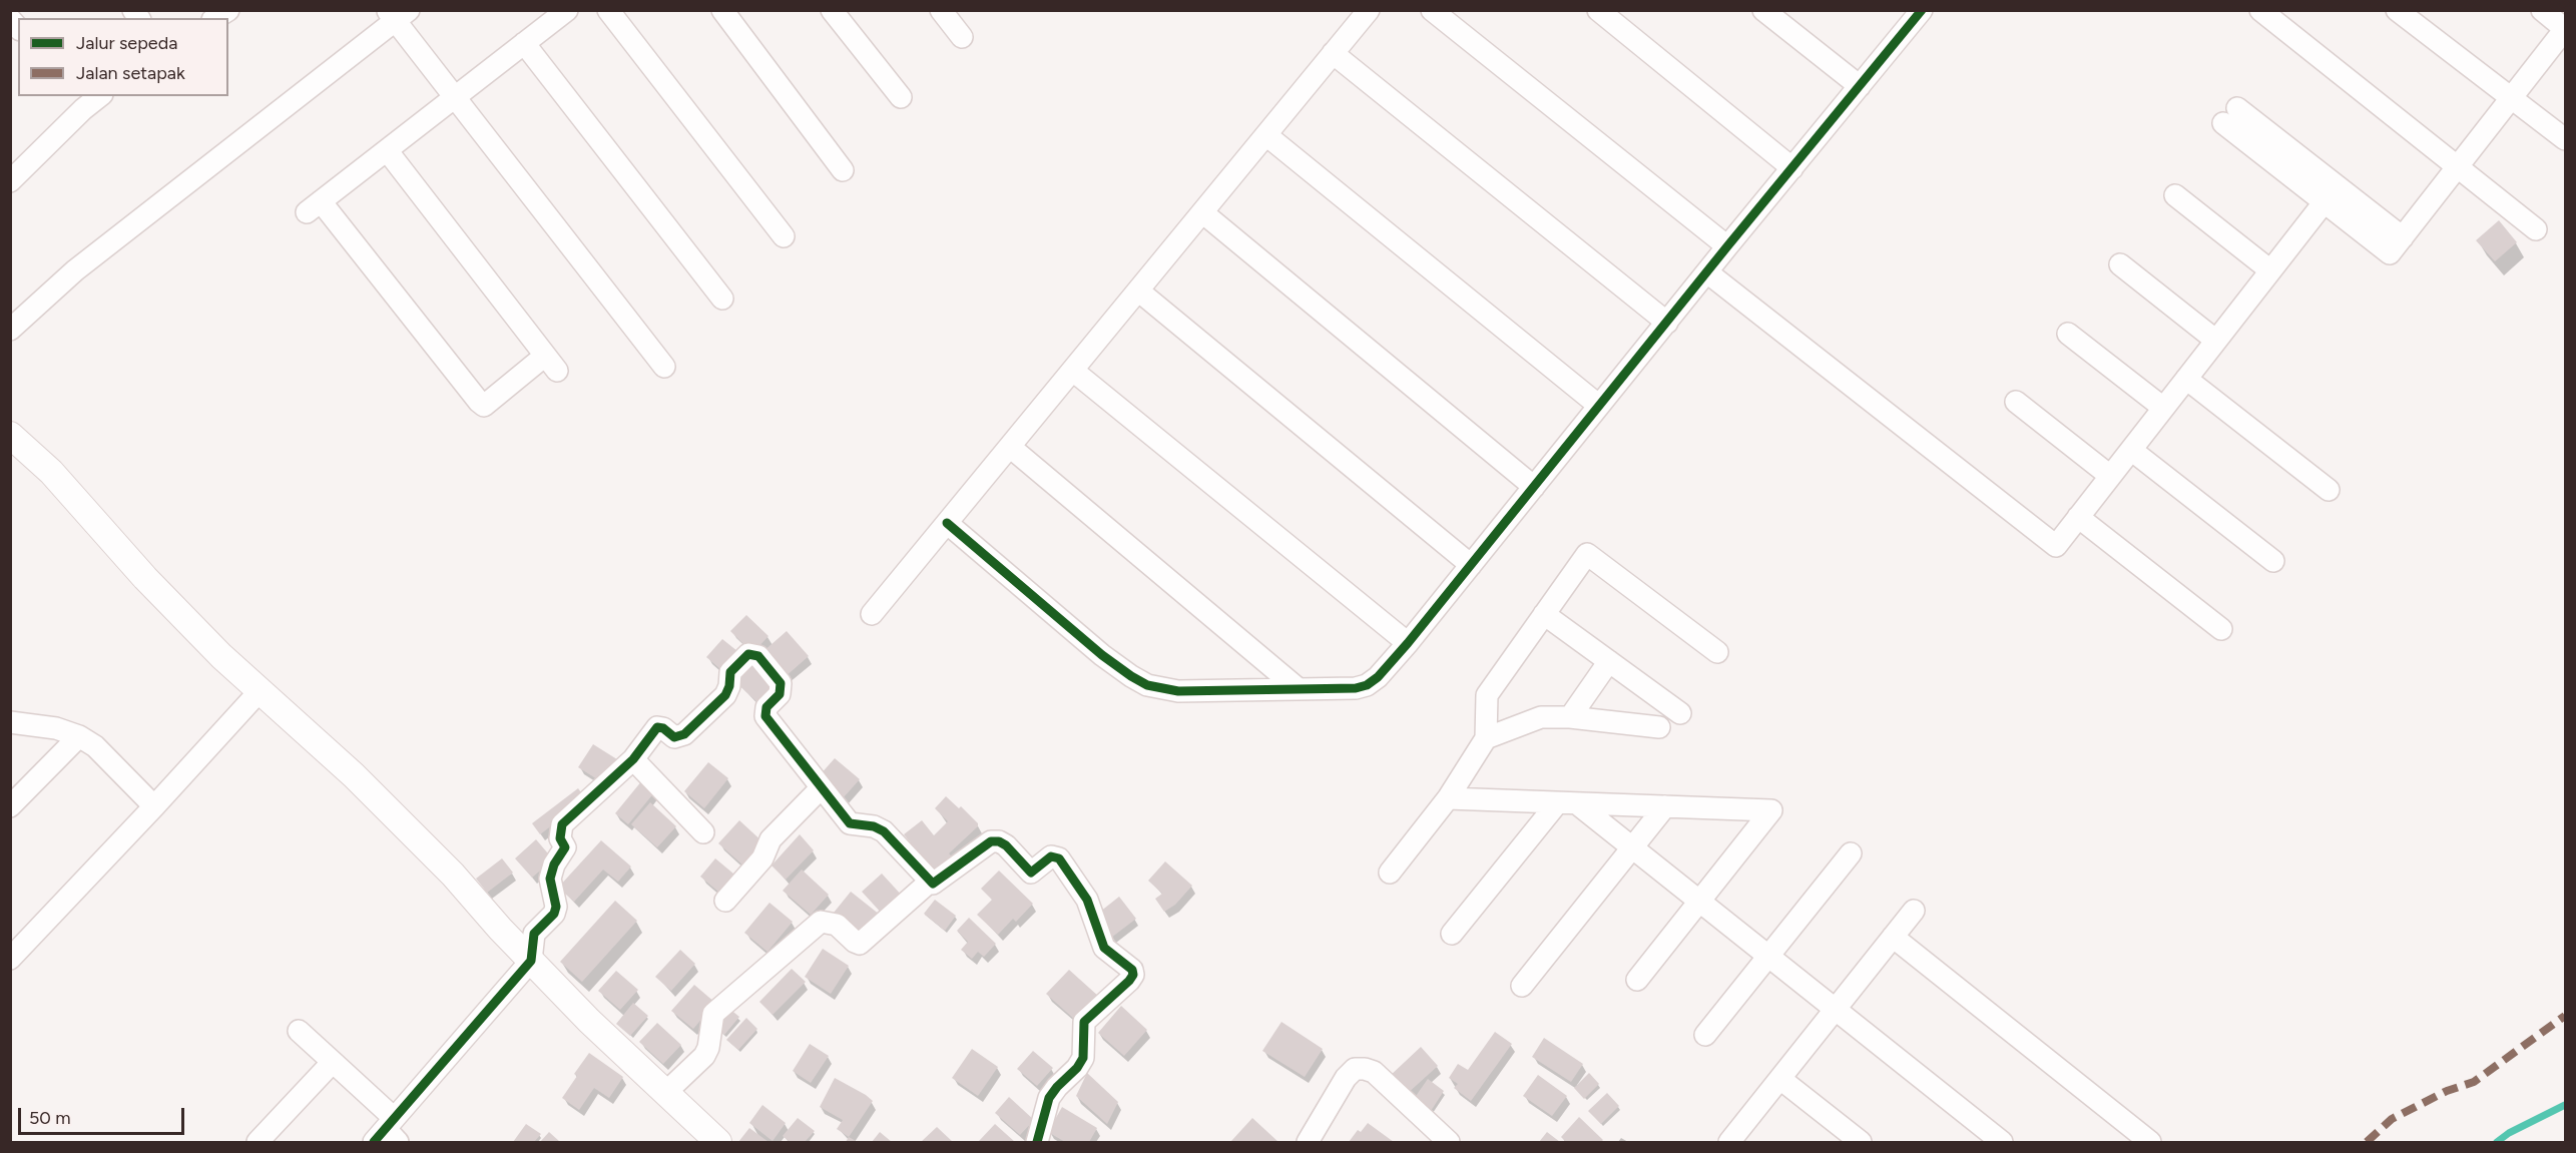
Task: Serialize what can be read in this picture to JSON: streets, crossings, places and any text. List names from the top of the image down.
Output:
{
  "legend": ["Jalur sepeda", "Jalan setapak"],
  "scale_bar": "50 m"
}
